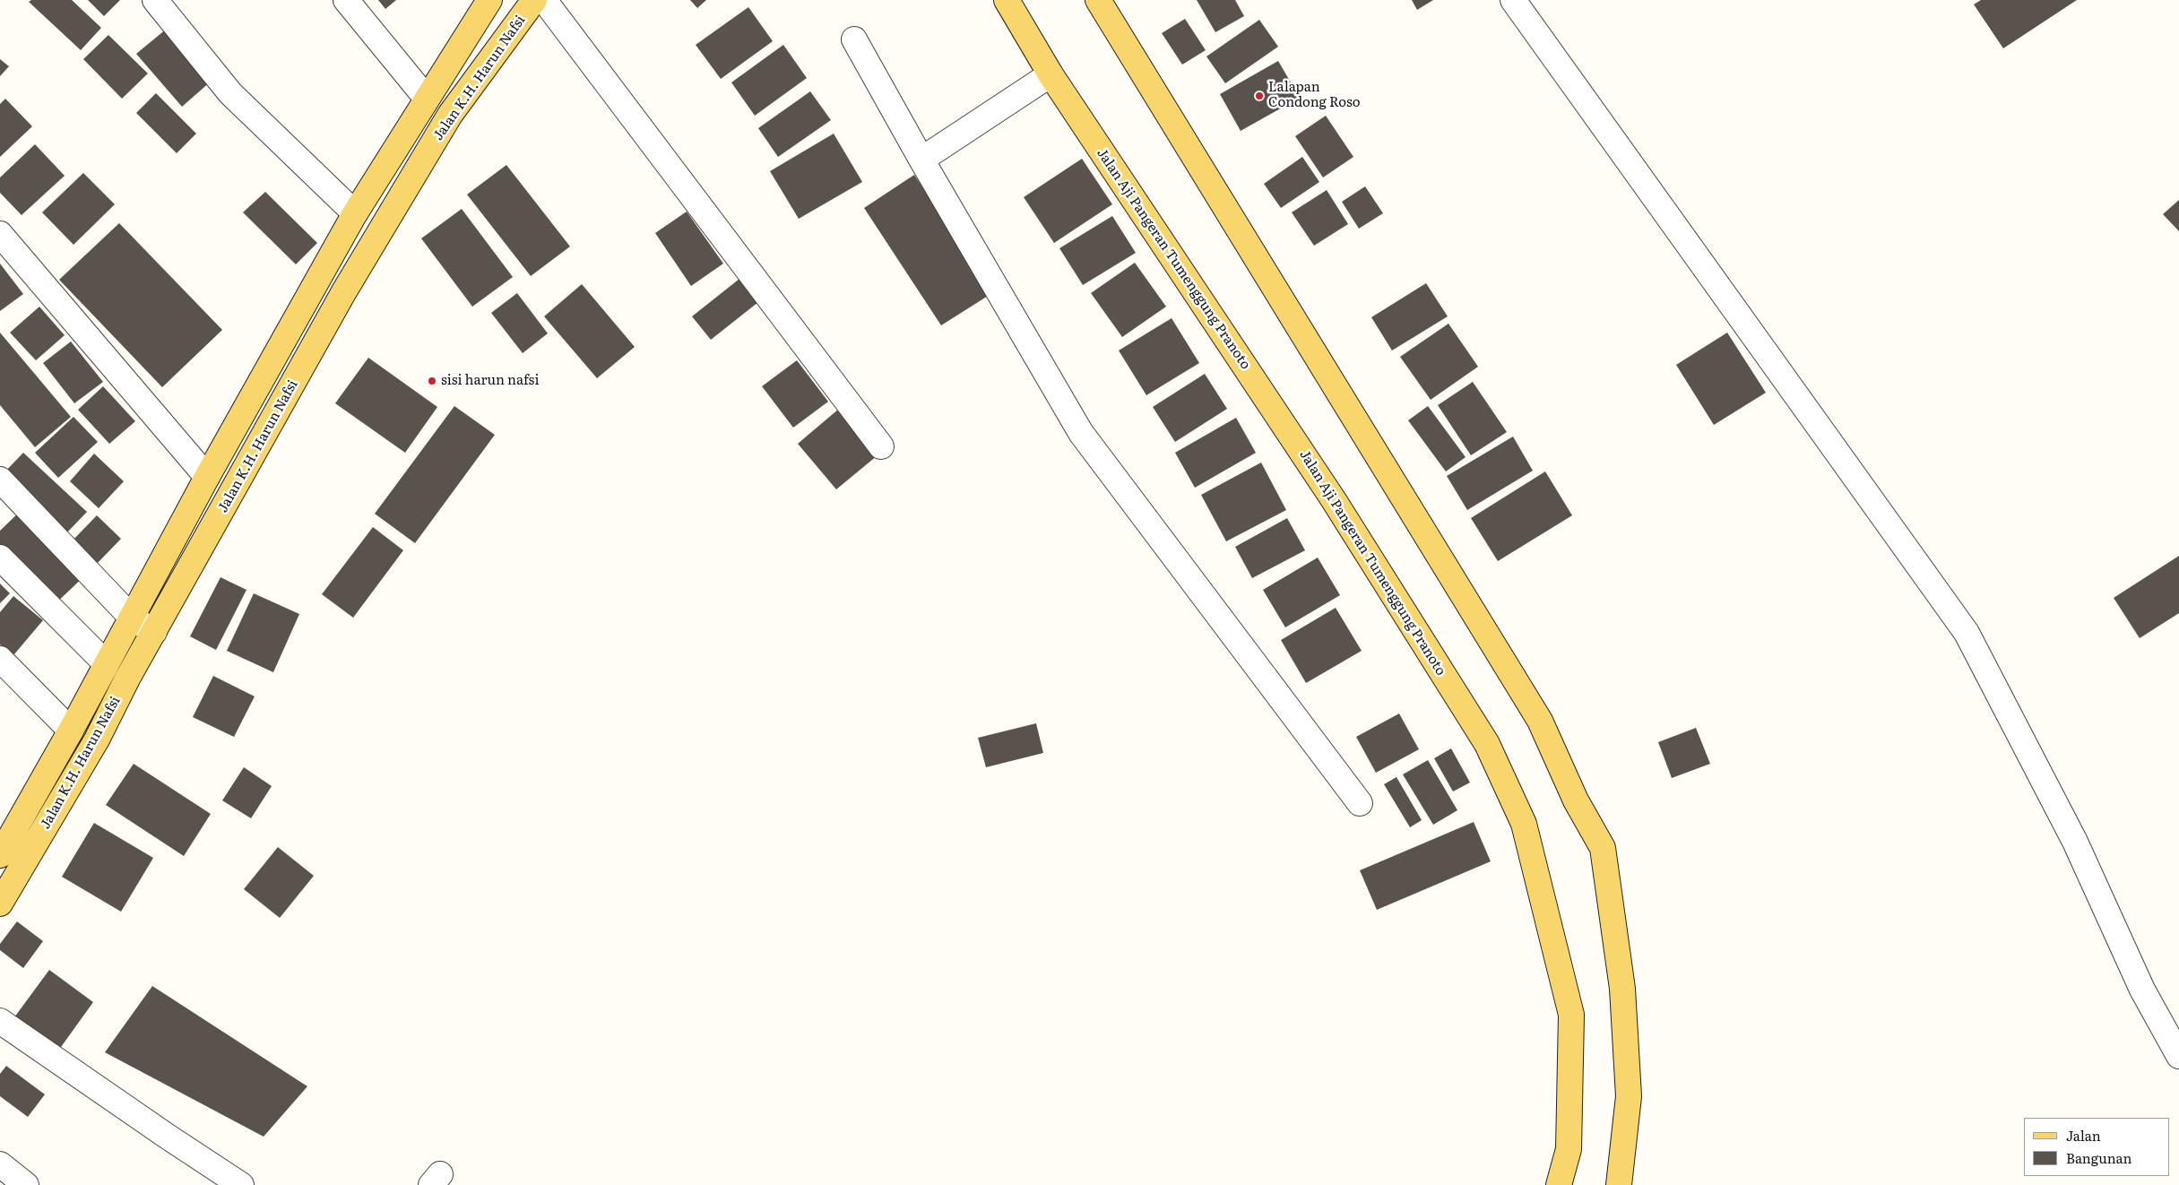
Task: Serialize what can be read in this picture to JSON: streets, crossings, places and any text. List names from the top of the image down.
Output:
{
  "streets": {
    "main road": ["Jalan K.H. Harun Nafsi", "Jalan Aji Pangeran Tumenggung Pranoto"]
  },
  "places": ["Lalapan Condong Roso", "sisi harun nafsi"],
  "legend": ["Jalan", "Bangunan"]
}
